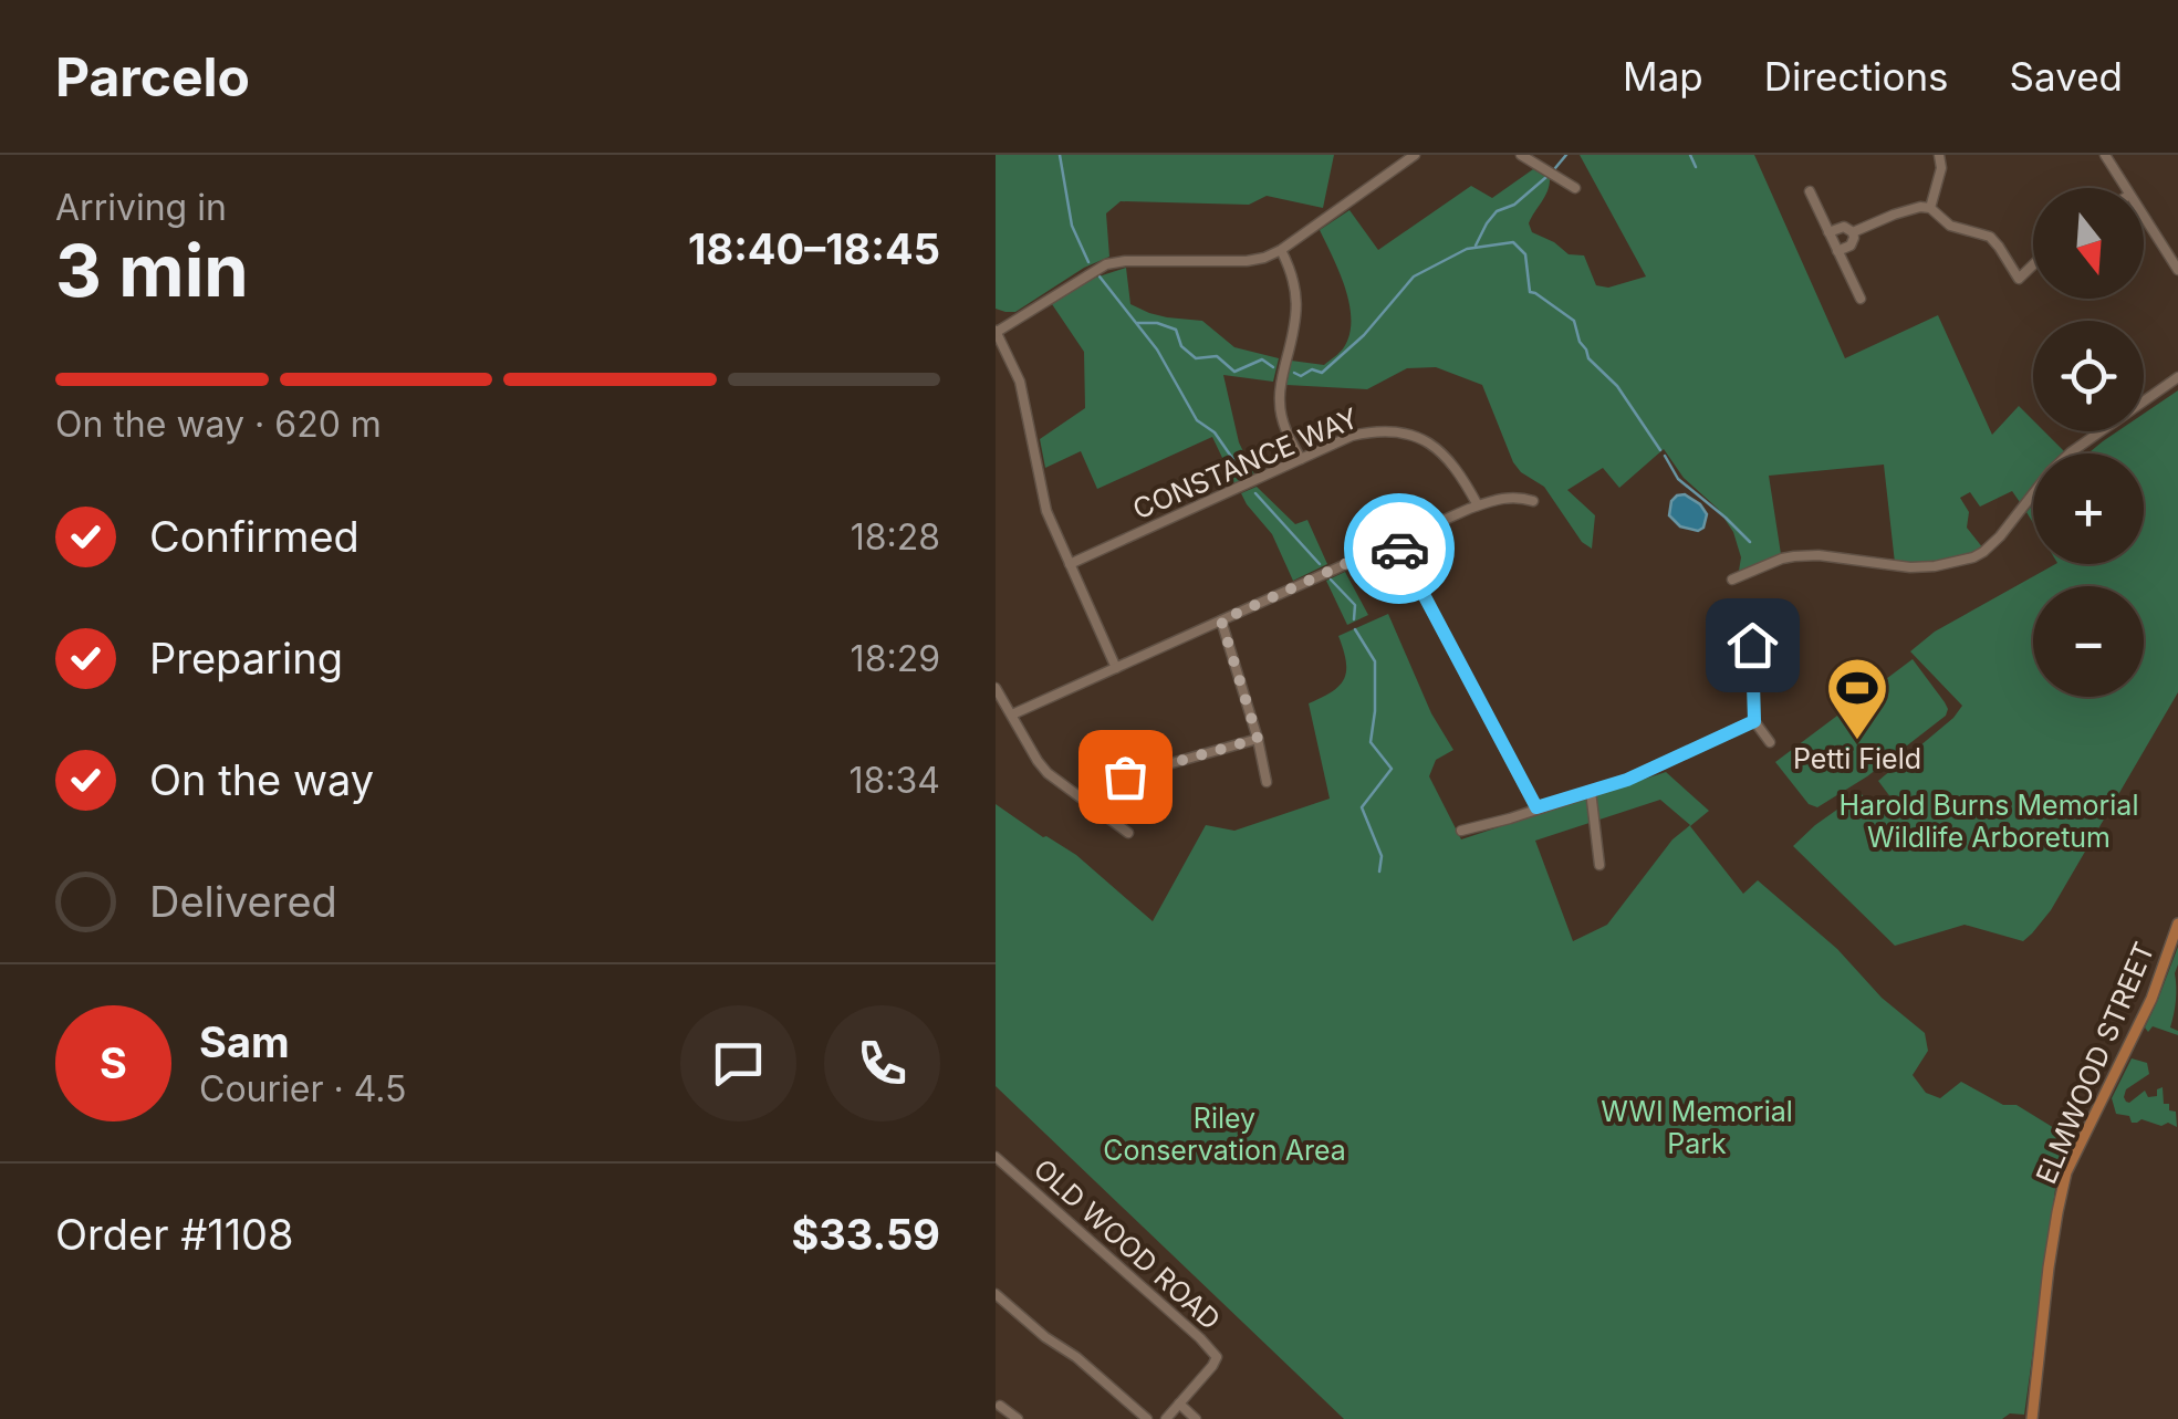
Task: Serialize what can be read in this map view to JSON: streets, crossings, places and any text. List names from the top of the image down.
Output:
{
  "streets": {
    "main road": ["ELMWOOD STREET"],
    "street": ["CONSTANCE WAY", "OLD WOOD ROAD"]
  },
  "parks": ["Harold Burns Memorial Wildlife Arboretum", "WWI Memorial Park", "Riley Conservation Area"],
  "places": {
    "sports": ["Petti Field"]
  },
  "north": "bottom",
  "page": {
    "header": "Parcelo",
    "nav": ["Map", "Directions", "Saved"],
    "heading": ["3 min", "Arriving in", "18:40–18:45"],
    "panel": [
      "Sam",
      "Courier · 4.5",
      "Order #1108",
      "$33.59"
    ],
    "map_buttons": ["+", "−"],
    "bar": "On the way · 620 m",
    "list": [
      ["Confirmed", "18:28"],
      ["Preparing", "18:29"],
      ["On the way", "18:34"],
      "Delivered"
    ],
    "round": "S"
  }
}
